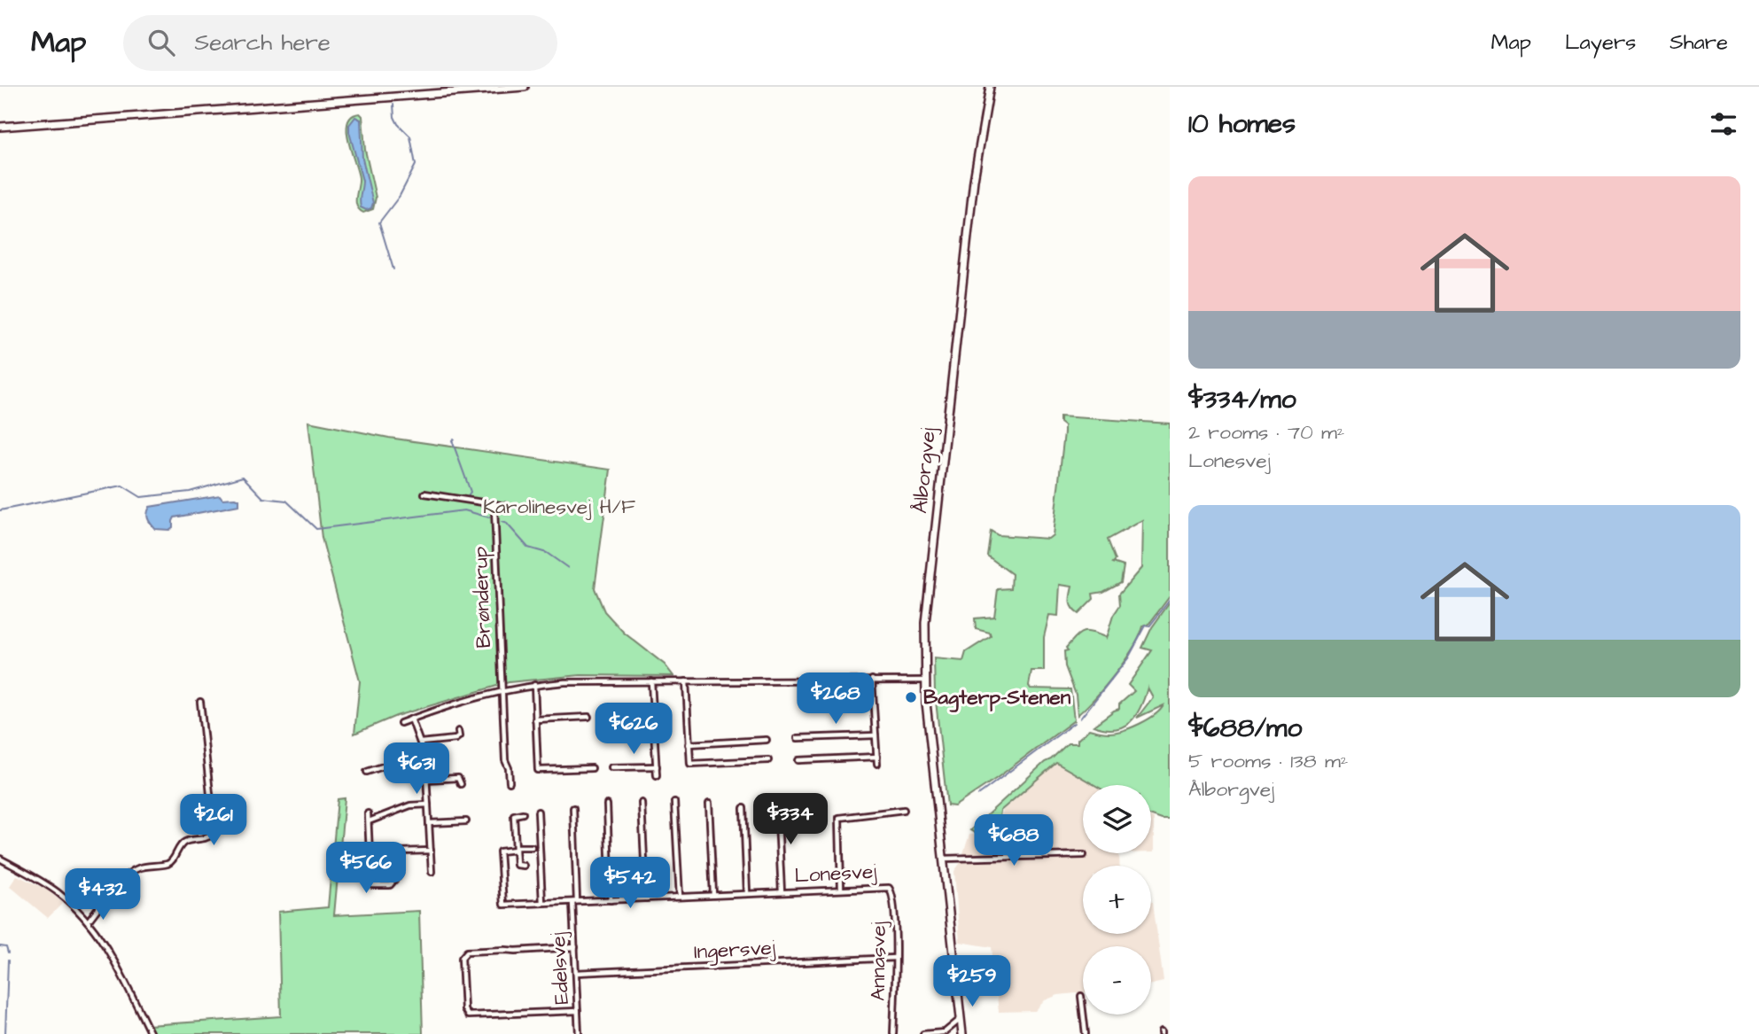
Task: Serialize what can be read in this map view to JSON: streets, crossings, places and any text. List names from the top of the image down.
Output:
{
  "streets": {
    "main road": ["Ålborgvej"],
    "street": [
      "Brønderup",
      "Lonesvej",
      "Ingersvej",
      "Annasvej",
      "Edelsvej"
    ]
  },
  "crossings": [
    ["Lonesvej", "Annasvej"],
    ["Lonesvej", "Edelsvej"],
    ["Ingersvej", "Annasvej"],
    ["Ingersvej", "Edelsvej"]
  ],
  "parks": ["Karolinesvej H/F"],
  "places": ["Bagterp-Stenen"],
  "page": {
    "header": "Map",
    "search": "Search here",
    "nav": ["Map", "Layers", "Share"],
    "heading": "10 homes",
    "list": [
      {
        "name": "$334/mo",
        "note": "2 rooms · 70 m² · Lonesvej"
      },
      {
        "name": "$688/mo",
        "note": "5 rooms · 138 m² · Ålborgvej"
      }
    ],
    "price": [
      "$268",
      "$626",
      "$631",
      "$334",
      "$261",
      "$688",
      "$566",
      "$542",
      "$432",
      "$259"
    ],
    "map_buttons": ["+", "−"]
  }
}
